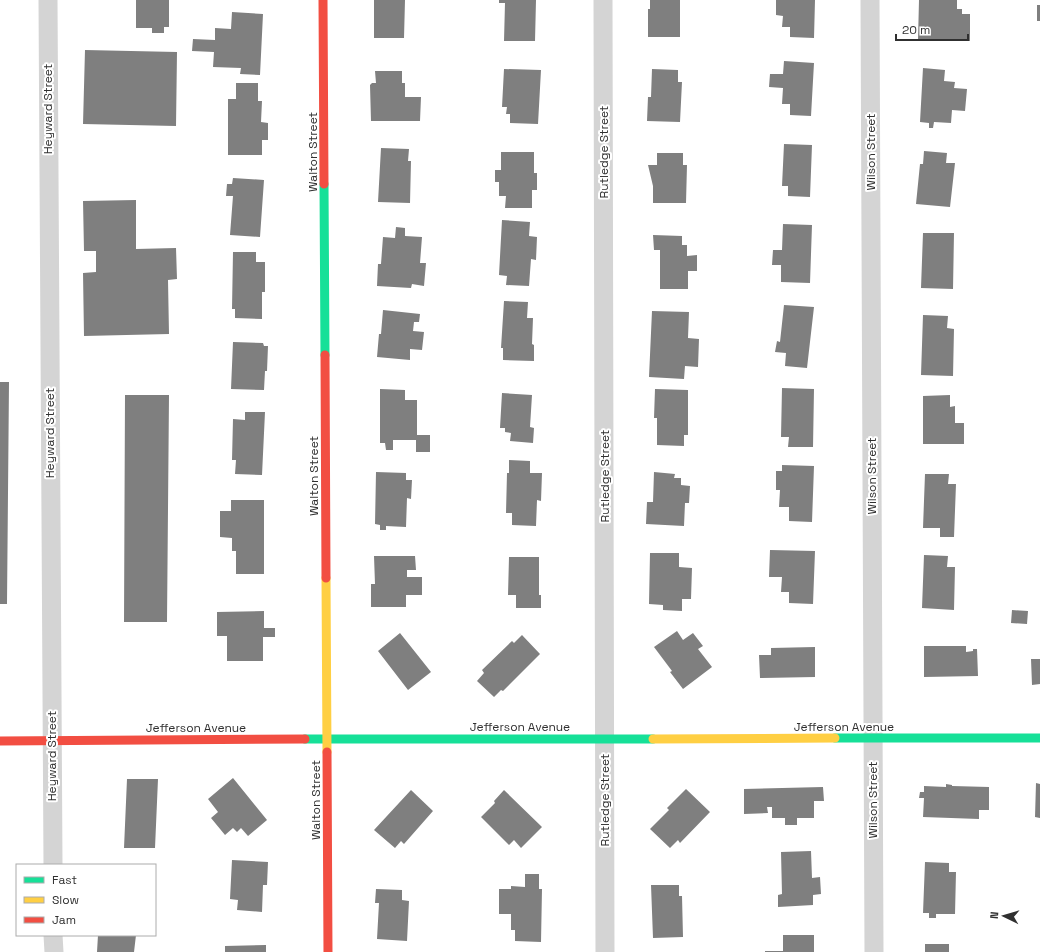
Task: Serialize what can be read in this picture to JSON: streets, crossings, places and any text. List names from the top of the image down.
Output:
{
  "streets": {
    "street": [
      "Heyward Street",
      "Walton Street",
      "Rutledge Street",
      "Wilson Street",
      "Jefferson Avenue"
    ]
  },
  "crossings": [
    ["Heyward Street", "Jefferson Avenue"],
    ["Walton Street", "Jefferson Avenue"],
    ["Rutledge Street", "Jefferson Avenue"],
    ["Wilson Street", "Jefferson Avenue"]
  ],
  "legend": ["Fast", "Slow", "Jam"],
  "scale_bar": "20 m",
  "north": "left"
}
